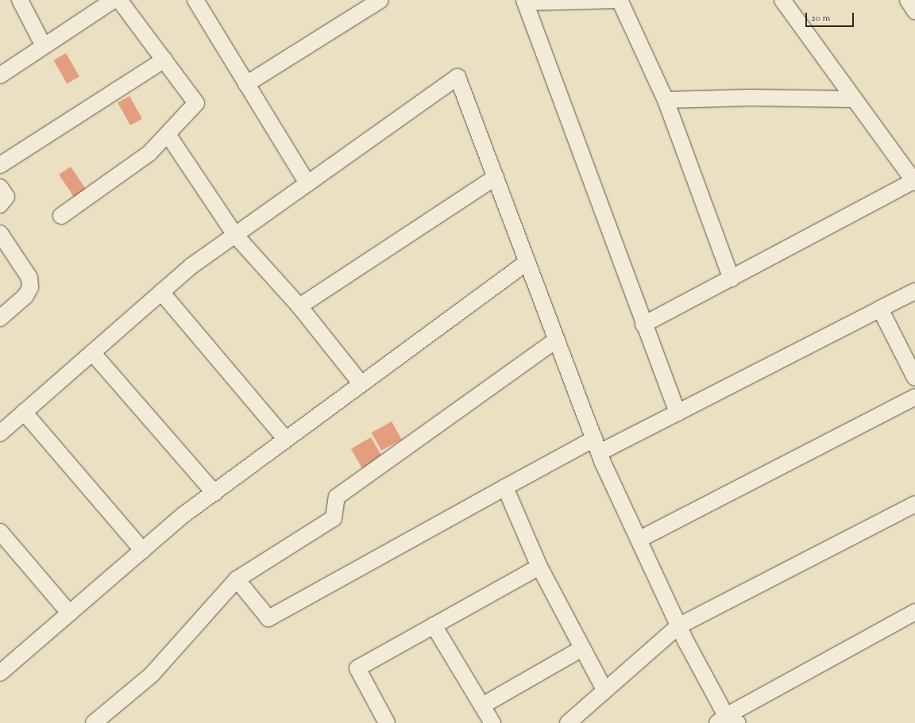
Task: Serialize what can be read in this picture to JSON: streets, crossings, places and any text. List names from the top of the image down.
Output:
{
  "scale_bar": "20 m"
}
